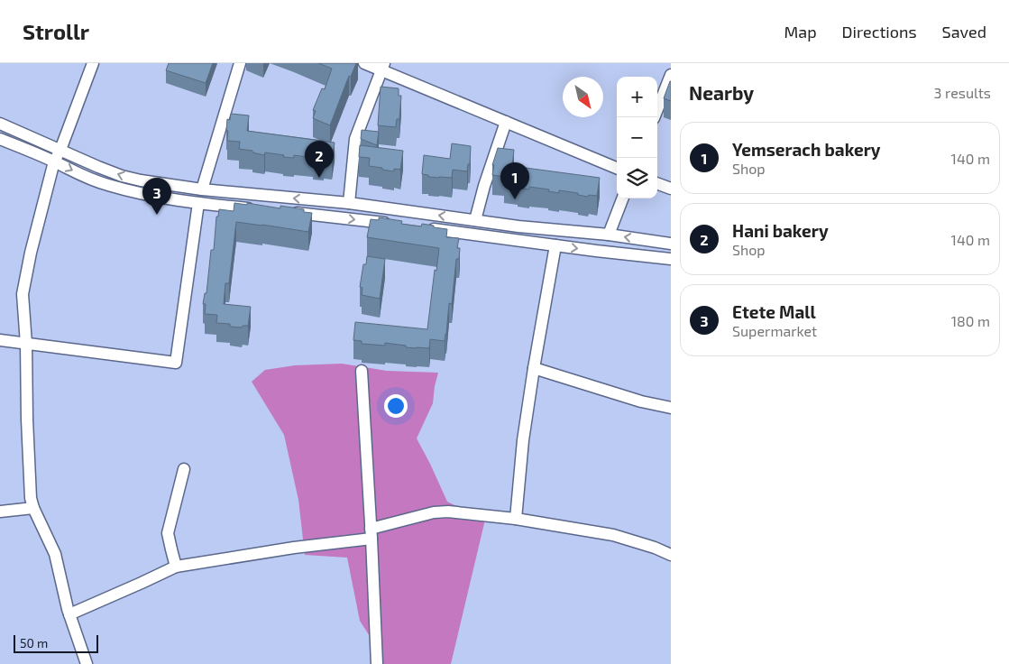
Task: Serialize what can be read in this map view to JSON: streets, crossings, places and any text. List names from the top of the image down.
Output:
{
  "scale_bar": "50 m",
  "north": "bottom right",
  "page": {
    "header": "Strollr",
    "nav": ["Map", "Directions", "Saved"],
    "heading": ["Nearby", "3 results"],
    "map_buttons": ["+", "−"],
    "list": [
      {
        "mark": "1",
        "name": "Yemserach bakery",
        "note": "Shop",
        "value": "140 m"
      },
      {
        "mark": "2",
        "name": "Hani bakery",
        "note": "Shop",
        "value": "140 m"
      },
      {
        "mark": "3",
        "name": "Etete Mall",
        "note": "Supermarket",
        "value": "180 m"
      }
    ],
    "pins": ["2", "1", "3"],
    "scale": "50 m"
  }
}
